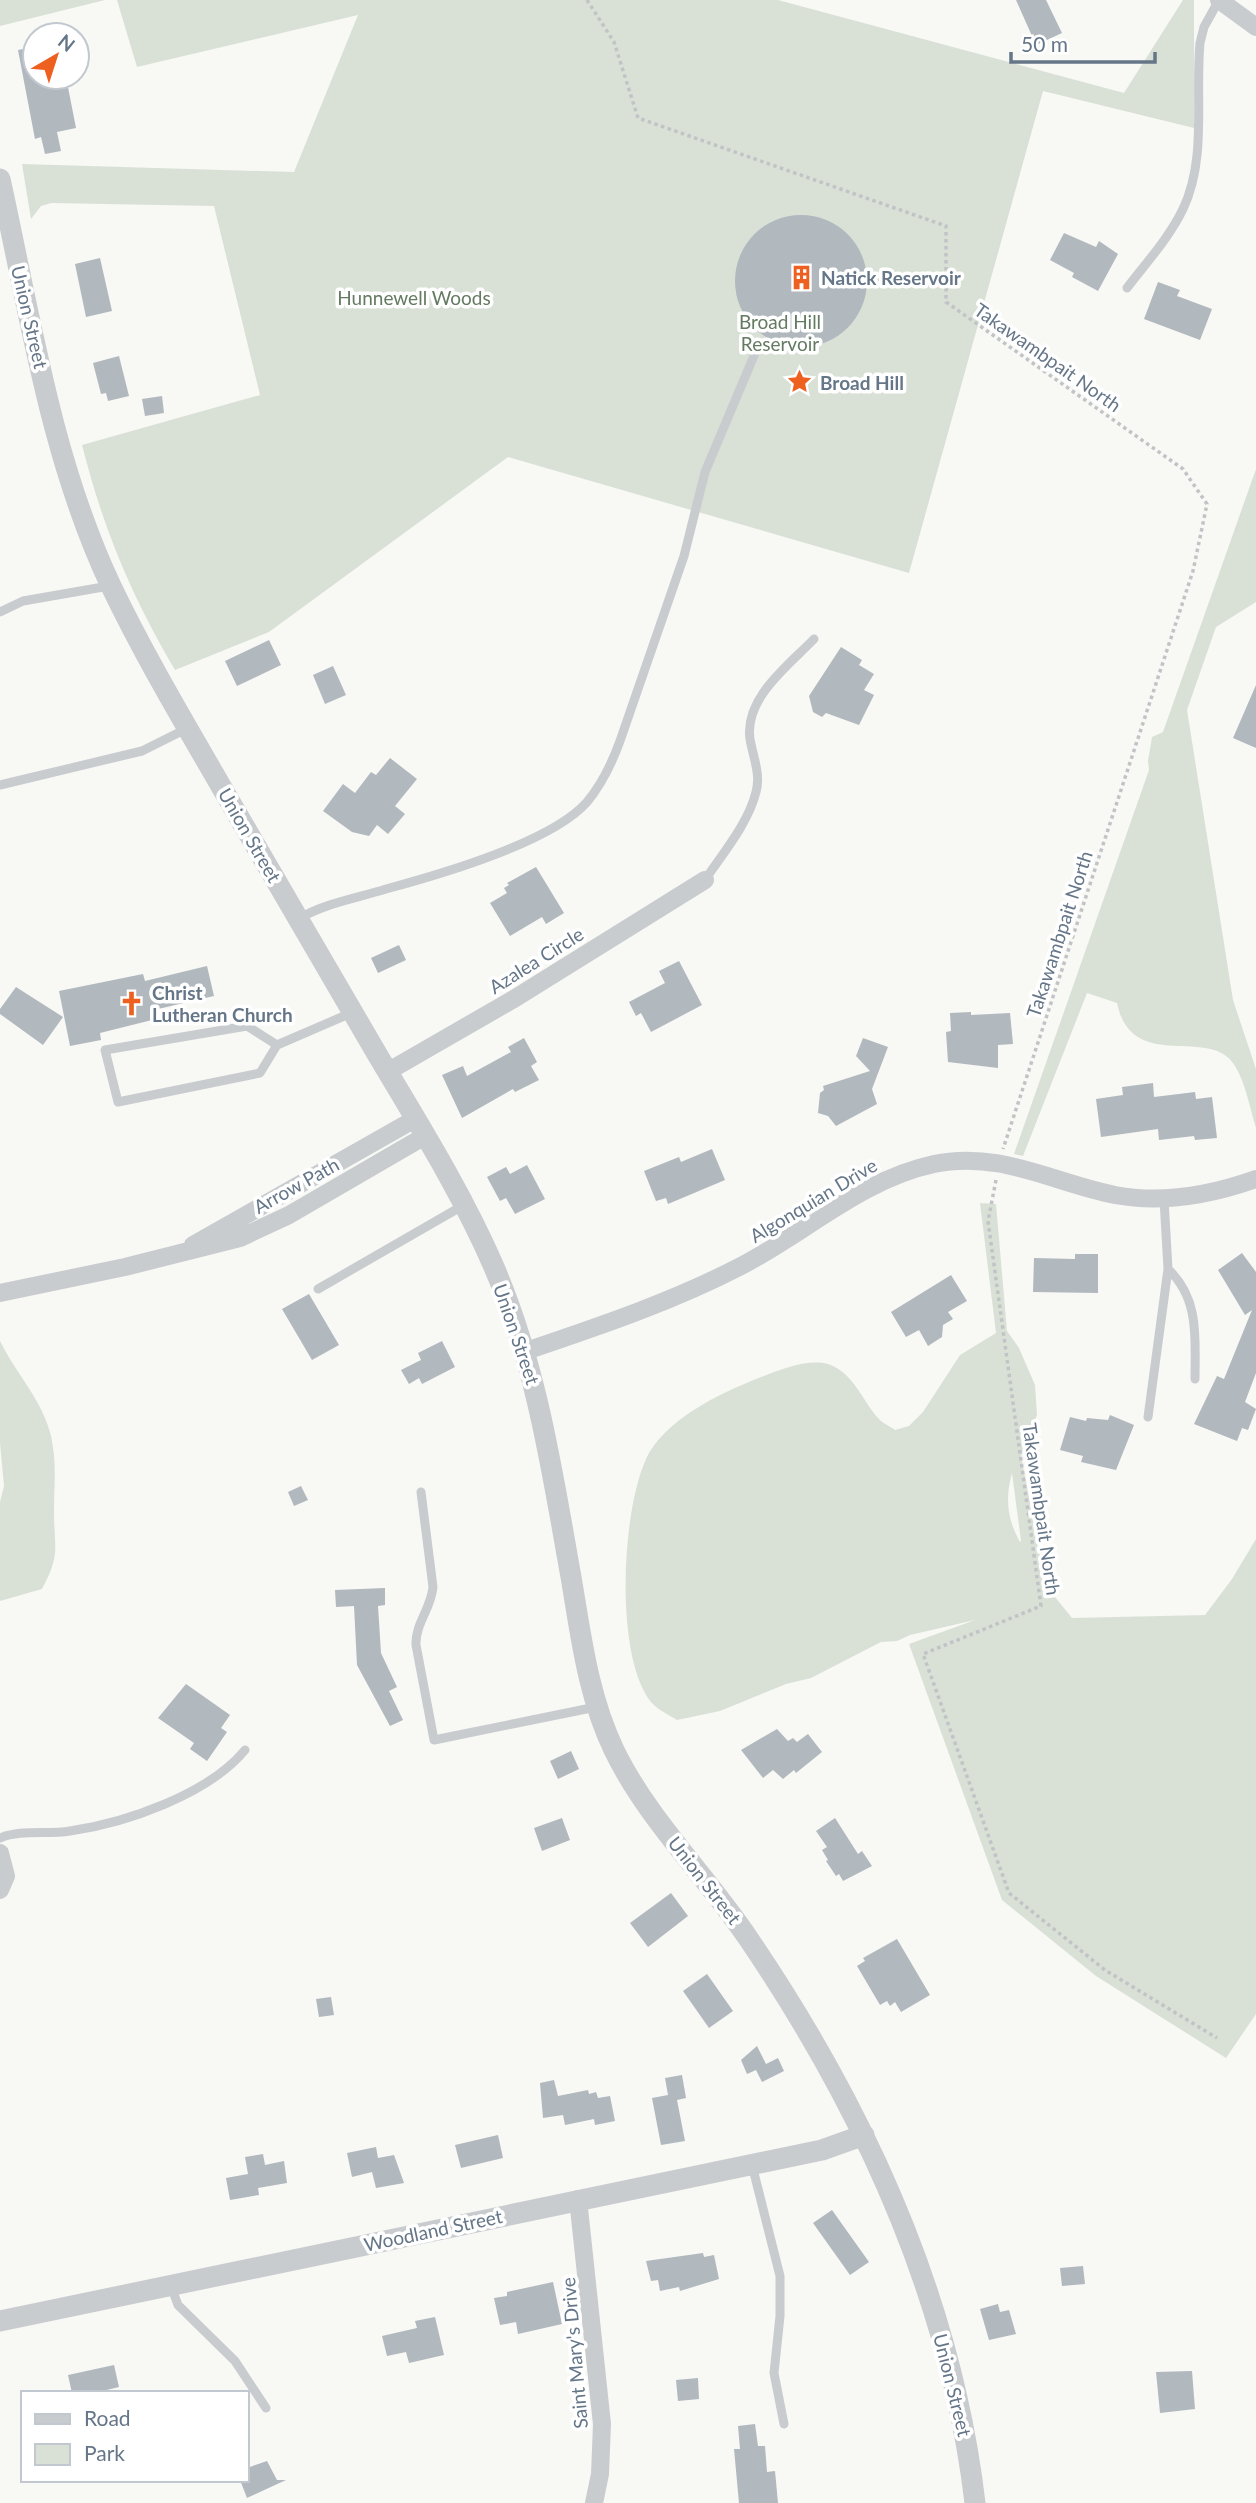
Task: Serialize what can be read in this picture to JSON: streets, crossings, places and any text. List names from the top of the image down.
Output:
{
  "streets": {
    "street": [
      "Union Street",
      "Azalea Circle",
      "Arrow Path",
      "Algonquian Drive",
      "Woodland Street",
      "Saint Mary's Drive"
    ],
    "path": ["Takawambpait North"]
  },
  "crossings": [
    ["Union Street", "Azalea Circle"],
    ["Union Street", "Arrow Path"],
    ["Union Street", "Algonquian Drive"],
    ["Union Street", "Woodland Street"],
    ["Takawambpait North", "Algonquian Drive"],
    ["Woodland Street", "Saint Mary's Drive"]
  ],
  "parks": ["Hunnewell Woods", "Broad Hill Reservoir"],
  "places": {
    "building": ["Natick Reservoir"],
    "place": ["Broad Hill"],
    "church": ["Christ Lutheran Church"]
  },
  "legend": ["Road", "Park"],
  "scale_bar": "50 m",
  "north": "top right"
}
